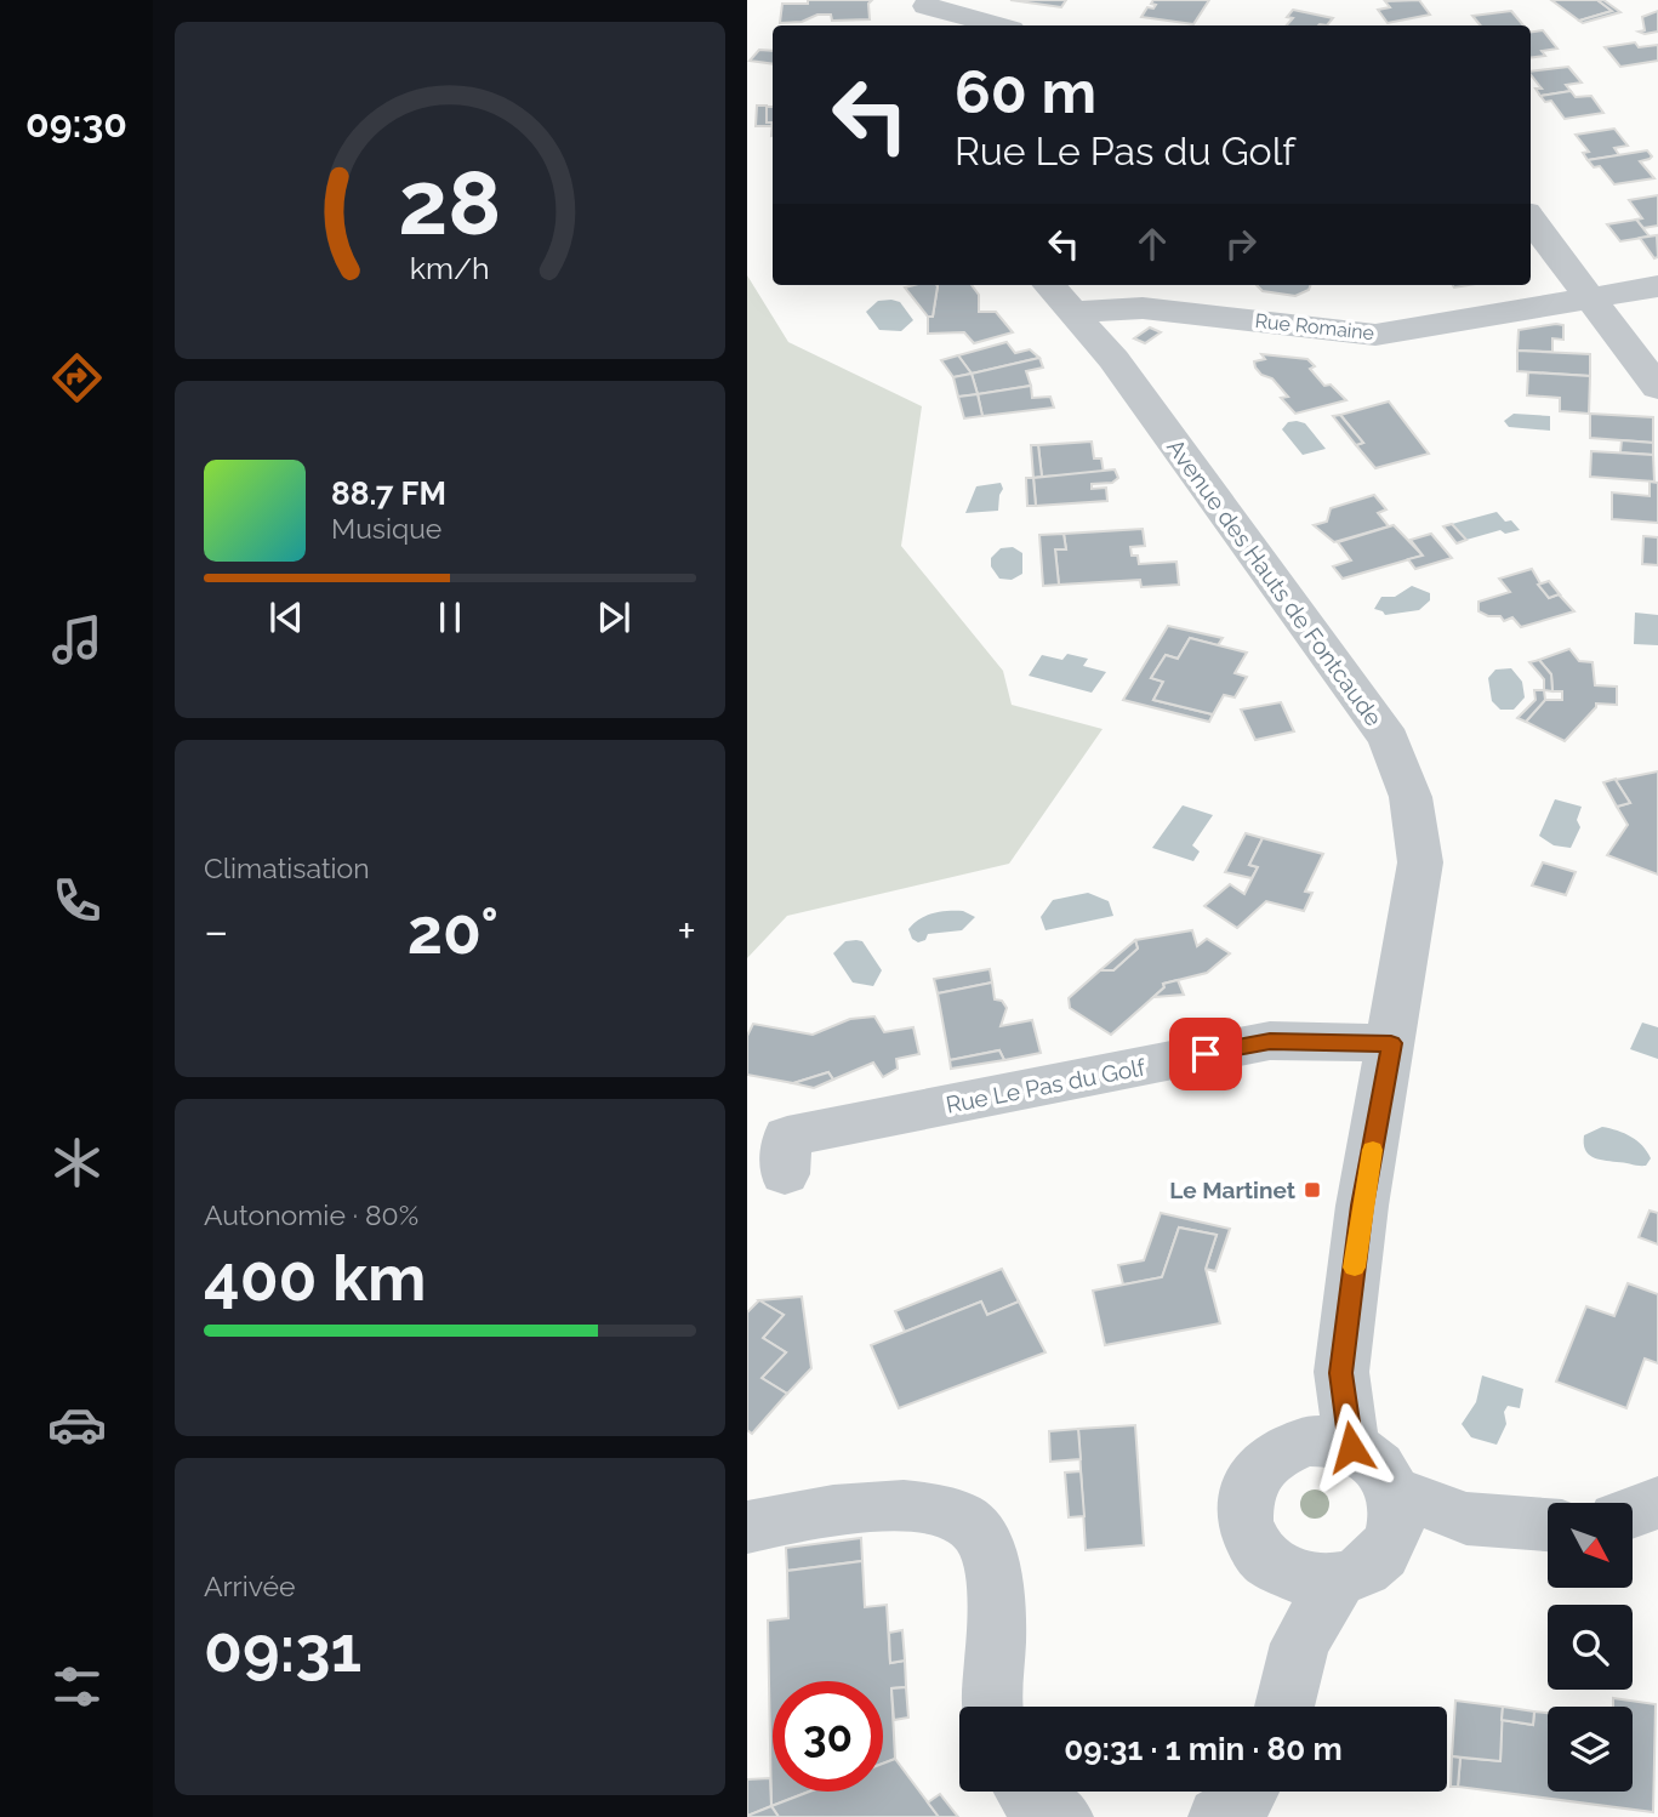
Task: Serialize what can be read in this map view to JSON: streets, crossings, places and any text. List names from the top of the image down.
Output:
{
  "streets": {
    "street": ["Rue Romaine", "Avenue des Hauts de Fontcaude", "Rue Le Pas du Golf"]
  },
  "crossings": [
    ["Rue Romaine", "Avenue des Hauts de Fontcaude"],
    ["Avenue des Hauts de Fontcaude", "Rue Le Pas du Golf"]
  ],
  "places": {
    "transit": ["Le Martinet"]
  },
  "north": "bottom right",
  "page": {
    "tabs": "09:30",
    "turn": ["60 m", "Rue Le Pas du Golf"],
    "song": ["88.7 FM", "Musique"],
    "tile": [
      "Climatisation",
      ["Autonomie · 80%", "400 km"],
      ["Arrivée", "09:31"]
    ],
    "heat": ["−", "20°", "+"],
    "limit": "30",
    "trip": "09:31 · 1 min · 80 m",
    "gauge": ["28", "km/h"]
  }
}
